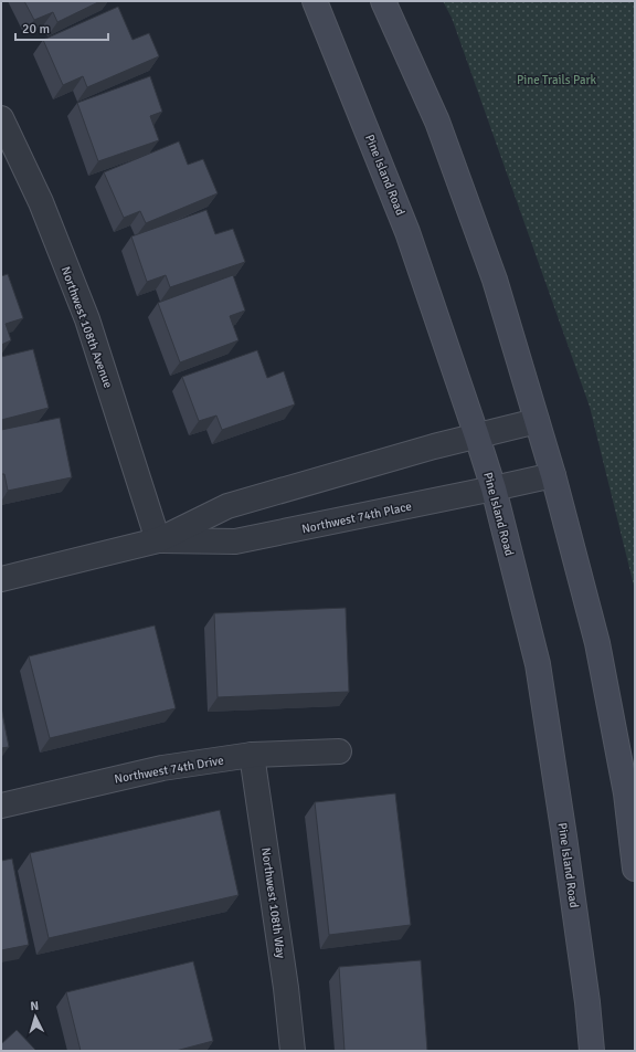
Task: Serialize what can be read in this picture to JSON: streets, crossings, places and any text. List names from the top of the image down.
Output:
{
  "streets": {
    "main road": ["Pine Island Road"],
    "street": [
      "Northwest 108th Avenue",
      "Northwest 74th Place",
      "Northwest 74th Drive",
      "Northwest 108th Way"
    ]
  },
  "crossings": [
    ["Pine Island Road", "Northwest 74th Place"],
    ["Northwest 108th Avenue", "Northwest 74th Place"],
    ["Northwest 74th Drive", "Northwest 108th Way"]
  ],
  "parks": ["Pine Trails Park"],
  "scale_bar": "20 m",
  "north": "top"
}
